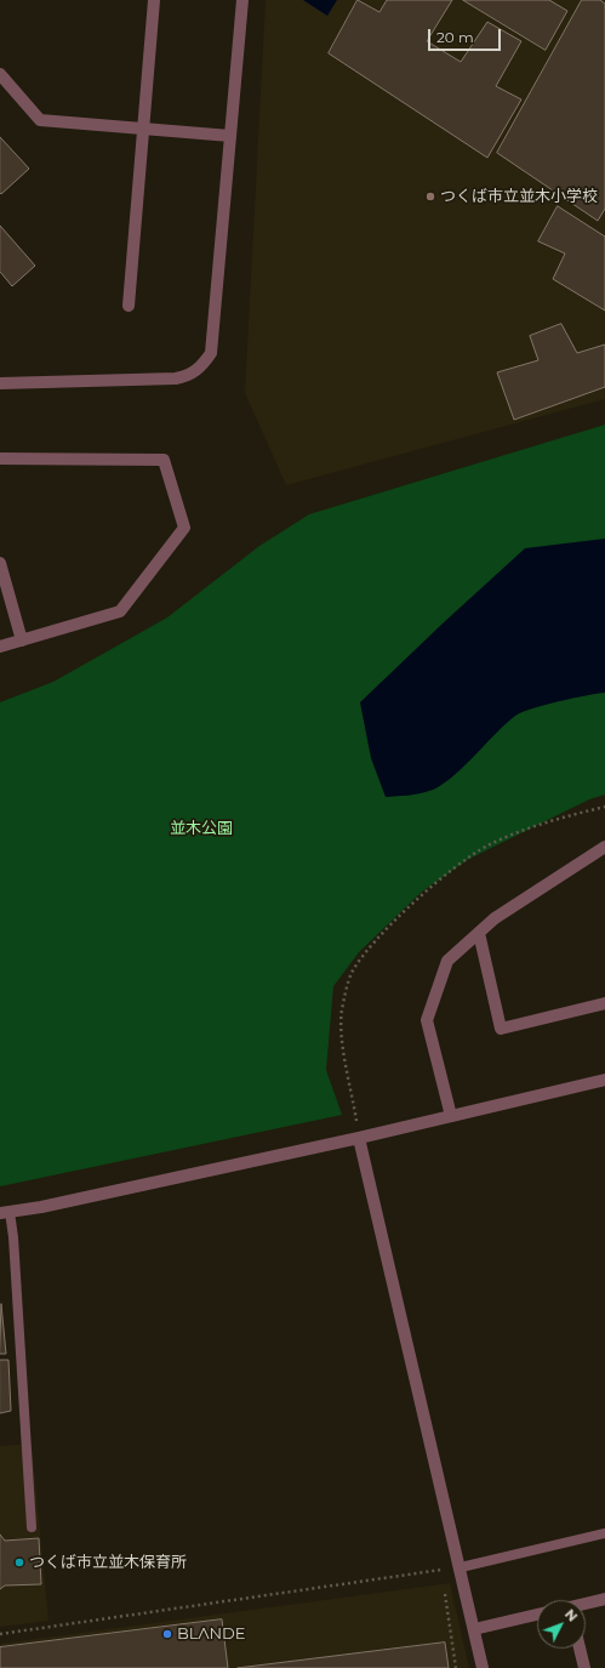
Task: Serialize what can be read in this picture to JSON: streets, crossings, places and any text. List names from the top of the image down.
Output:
{
  "parks": ["並木公園"],
  "places": ["つくば市立並木小学校", "つくば市立並木保育所", "BLΛNDE"],
  "scale_bar": "20 m",
  "north": "top right"
}
